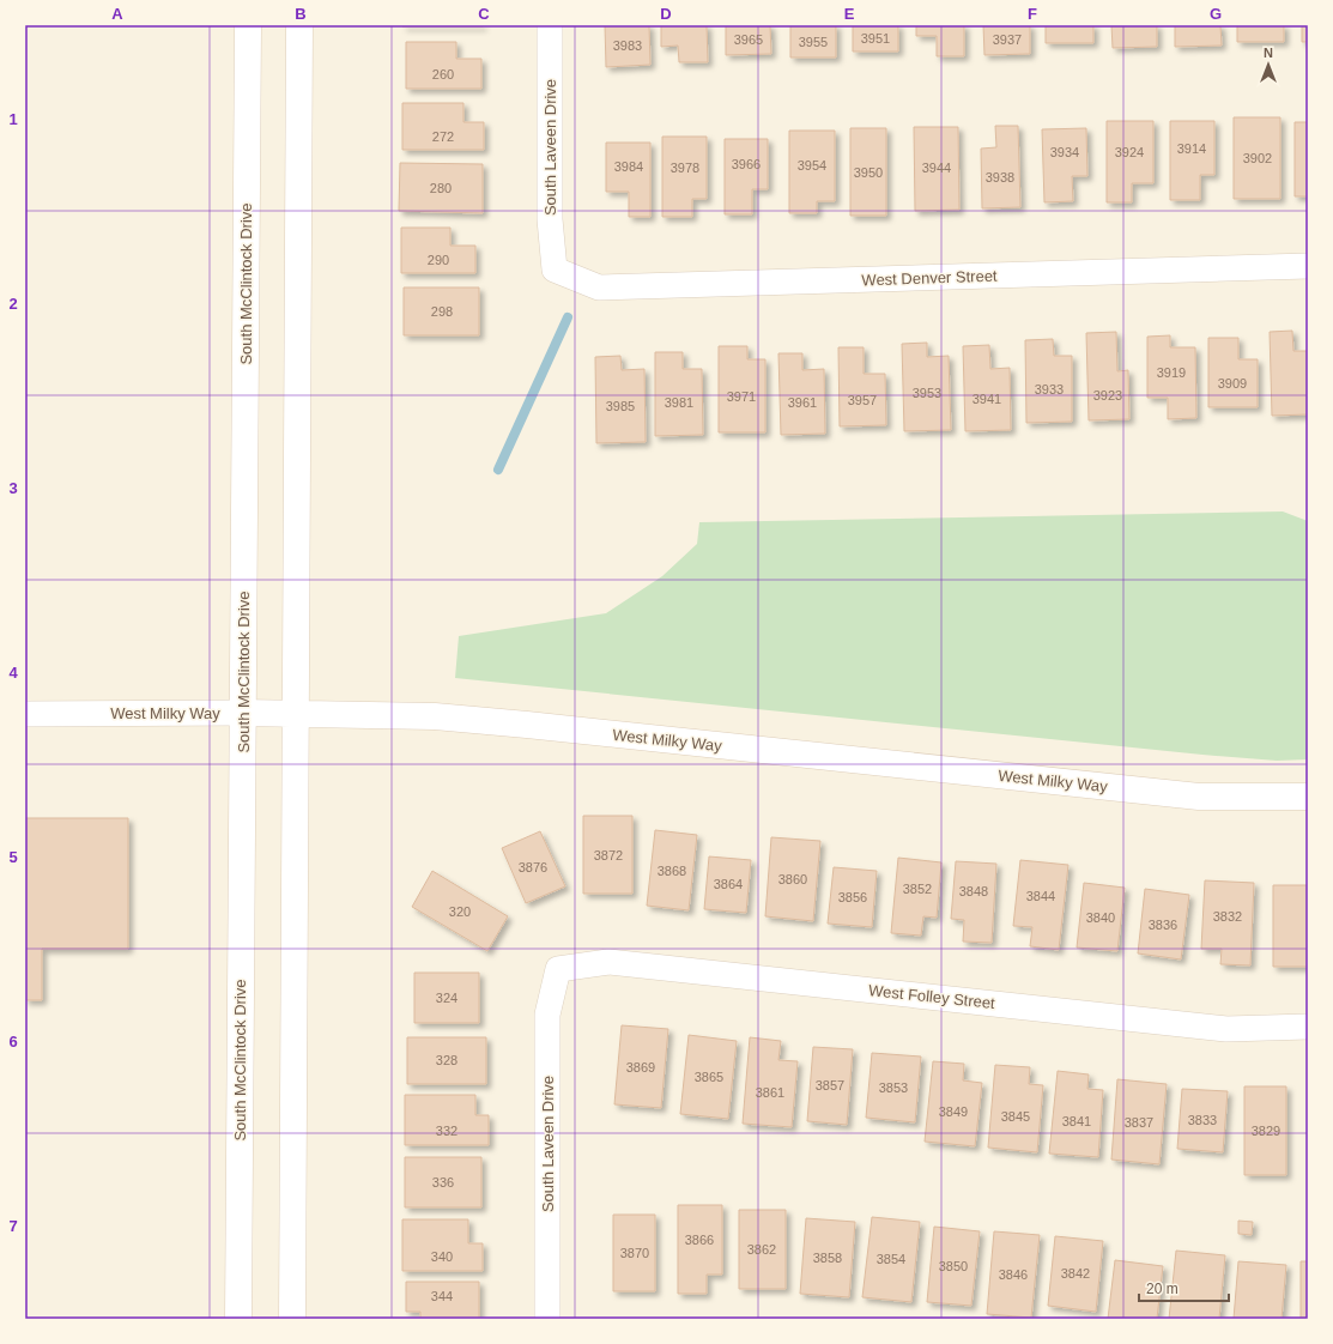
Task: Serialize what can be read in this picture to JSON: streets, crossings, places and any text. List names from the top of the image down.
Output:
{
  "streets": {
    "main road": ["South McClintock Drive", "West Milky Way"],
    "street": ["South Laveen Drive", "West Denver Street", "West Folley Street"]
  },
  "crossings": [
    ["South Laveen Drive", "West Denver Street"],
    ["South Laveen Drive", "West Folley Street"],
    ["South McClintock Drive", "West Milky Way"]
  ],
  "house_numbers": [
    "3951",
    "3965",
    "3937",
    "3955",
    "3983",
    "260",
    "272",
    "3914",
    "3934",
    "3924",
    "3902",
    "3966",
    "3954",
    "3984",
    "3978",
    "3944",
    "3950",
    "3938",
    "280",
    "290",
    "298",
    "3919",
    "3909",
    "3933",
    "3953",
    "3923",
    "3971",
    "3941",
    "3957",
    "3981",
    "3961",
    "3985",
    "3872",
    "3876",
    "3868",
    "3860",
    "3864",
    "3852",
    "3848",
    "3844",
    "3856",
    "320",
    "3832",
    "3840",
    "3836",
    "324",
    "328",
    "3869",
    "3865",
    "3857",
    "3853",
    "3861",
    "3849",
    "3845",
    "3833",
    "3841",
    "3837",
    "332",
    "3829",
    "336",
    "3866",
    "3862",
    "3870",
    "340",
    "3858",
    "3854",
    "3850",
    "3842",
    "3846",
    "344"
  ],
  "scale_bar": "20 m",
  "north": "top",
  "grid": {
    "columns": [
      "A",
      "B",
      "C",
      "D",
      "E",
      "F",
      "G"
    ],
    "rows": [
      "1",
      "2",
      "3",
      "4",
      "5",
      "6",
      "7"
    ]
  }
}
